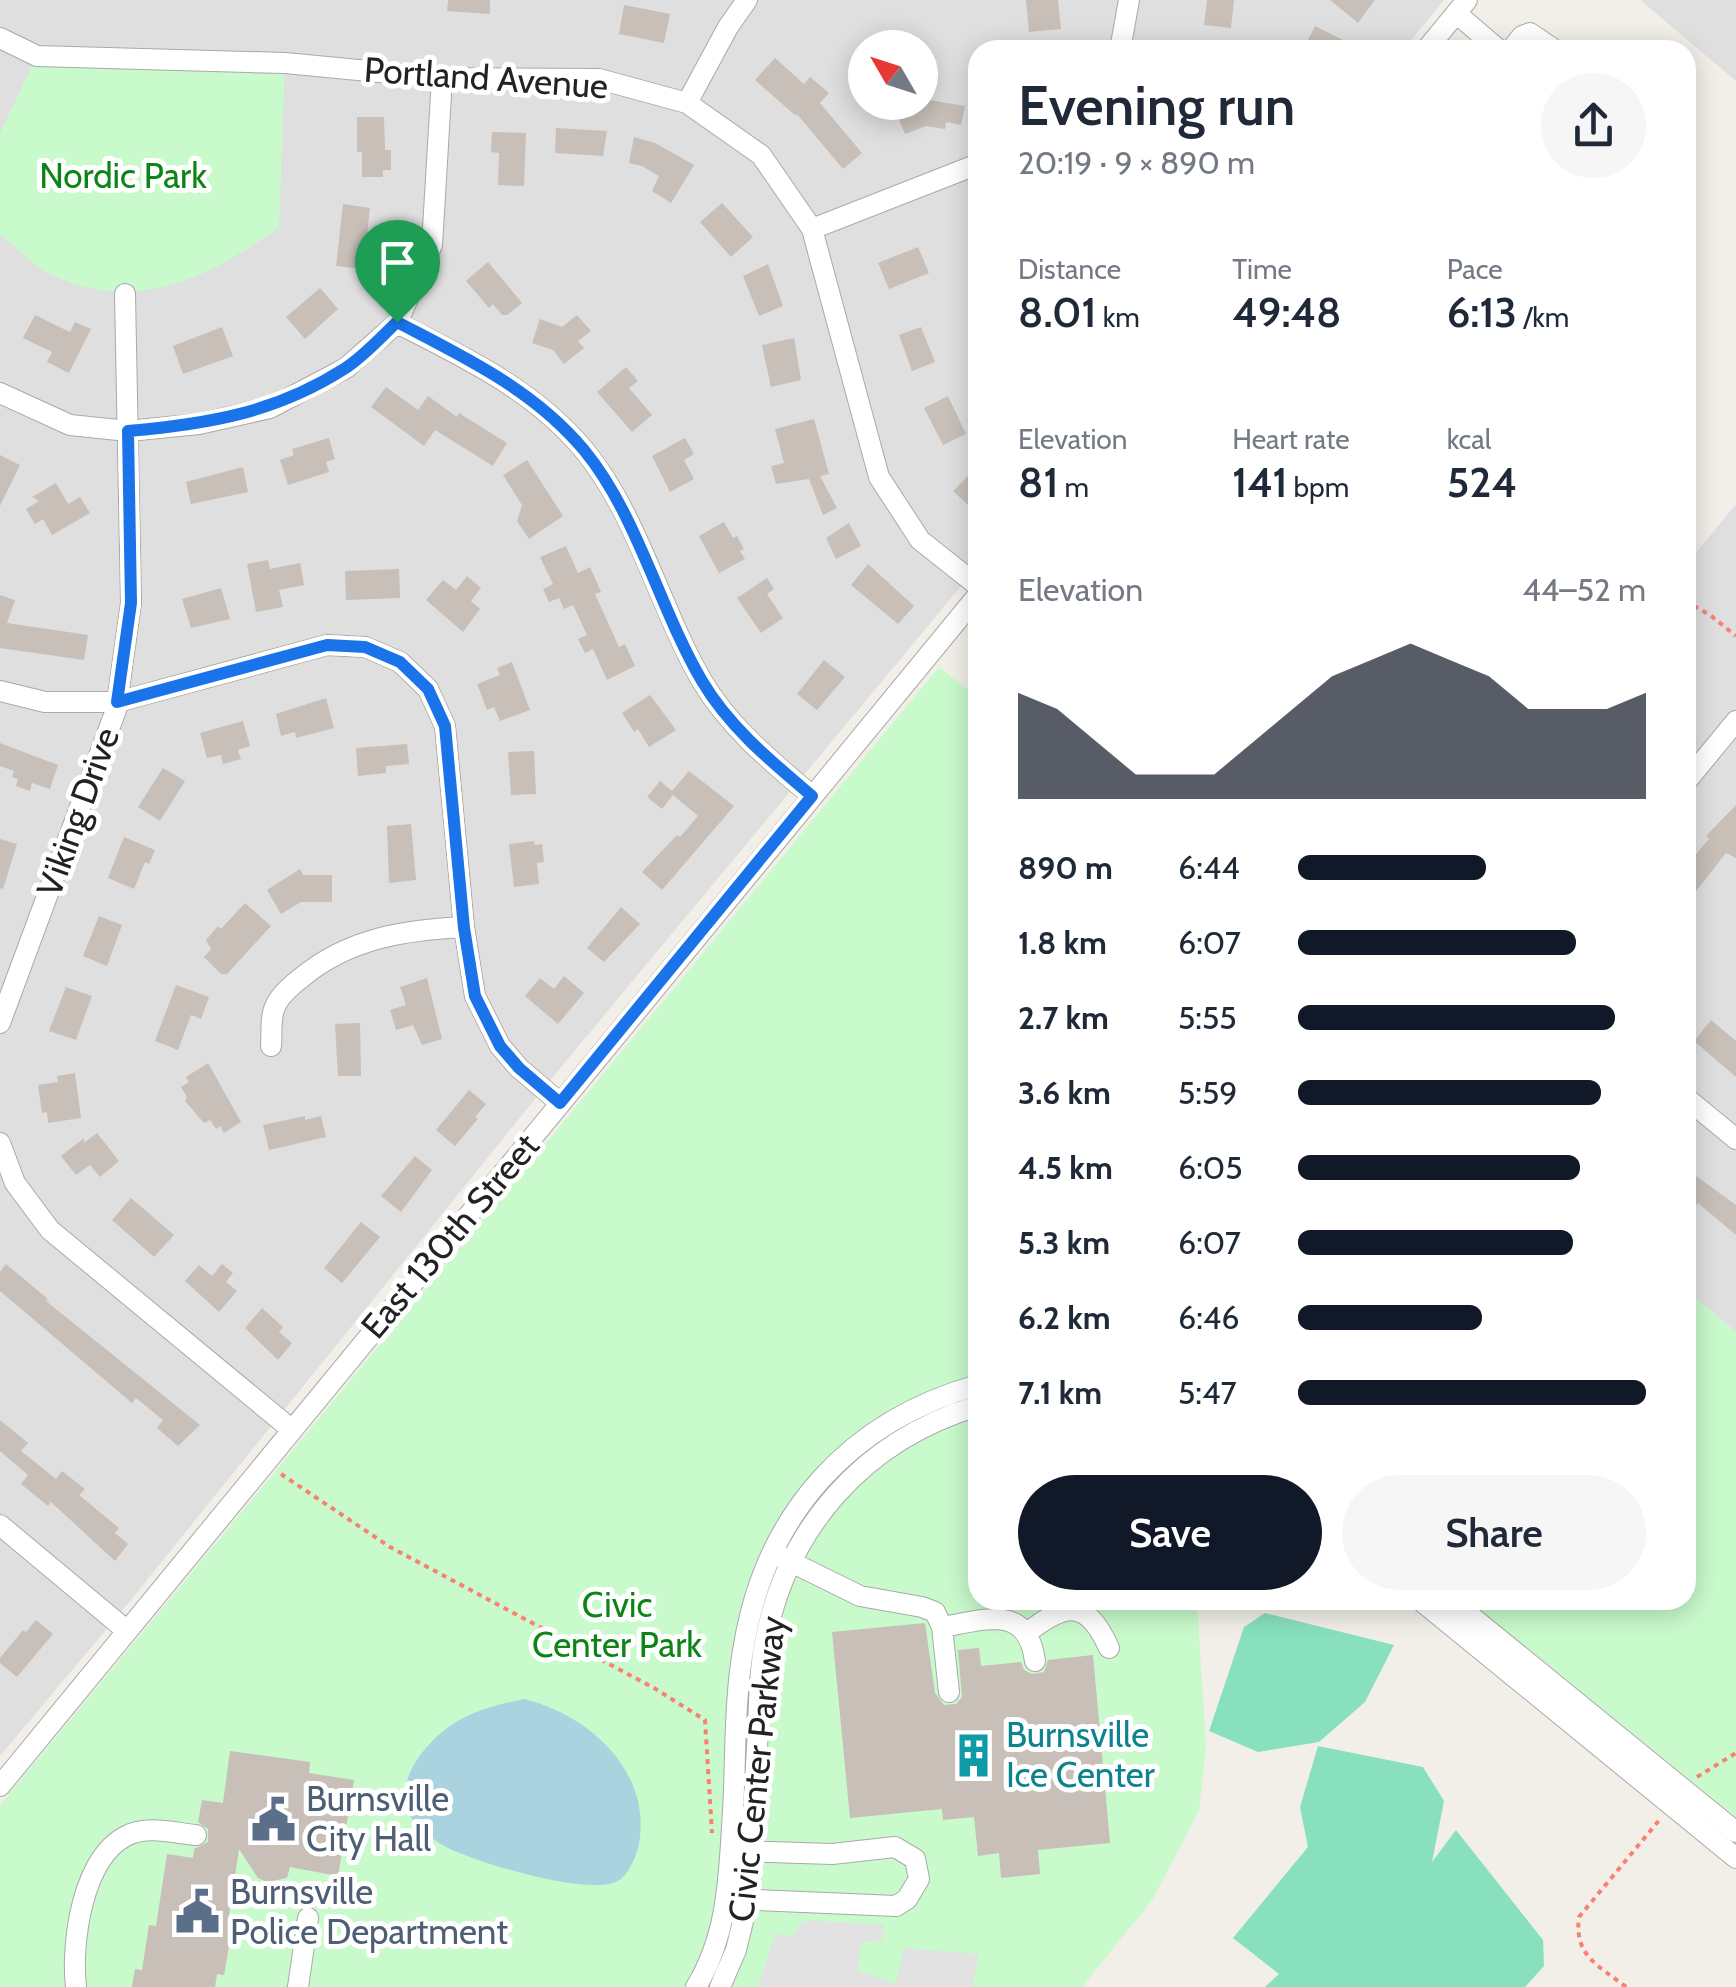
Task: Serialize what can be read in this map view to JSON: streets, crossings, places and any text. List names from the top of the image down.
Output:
{
  "streets": {
    "street": [
      "Portland Avenue",
      "Viking Drive",
      "East 130th Street",
      "Civic Center Parkway"
    ]
  },
  "parks": ["Nordic Park", "Civic Center Park"],
  "places": {
    "building": ["Burnsville Ice Center"],
    "public building": ["Burnsville City Hall", "Burnsville Police Department"]
  },
  "north": "top left",
  "page": {
    "heading": ["Evening run", "20:19 · 9 × 890 m"],
    "stats": [
      ["Distance", "8.01 km"],
      ["Time", "49:48"],
      ["Pace", "6:13 /km"],
      ["Elevation", "81 m"],
      ["Heart rate", "141 bpm"],
      ["kcal", "524"]
    ],
    "chart": ["Elevation", "44–52 m"],
    "list": [
      {
        "name": "890 m",
        "note": "6:44"
      },
      {
        "name": "1.8 km",
        "note": "6:07"
      },
      {
        "name": "2.7 km",
        "note": "5:55"
      },
      {
        "name": "3.6 km",
        "note": "5:59"
      },
      {
        "name": "4.5 km",
        "note": "6:05"
      },
      {
        "name": "5.3 km",
        "note": "6:07"
      },
      {
        "name": "6.2 km",
        "note": "6:46"
      },
      {
        "name": "7.1 km",
        "note": "5:47"
      }
    ],
    "buttons": ["Save", "Share"]
  }
}
